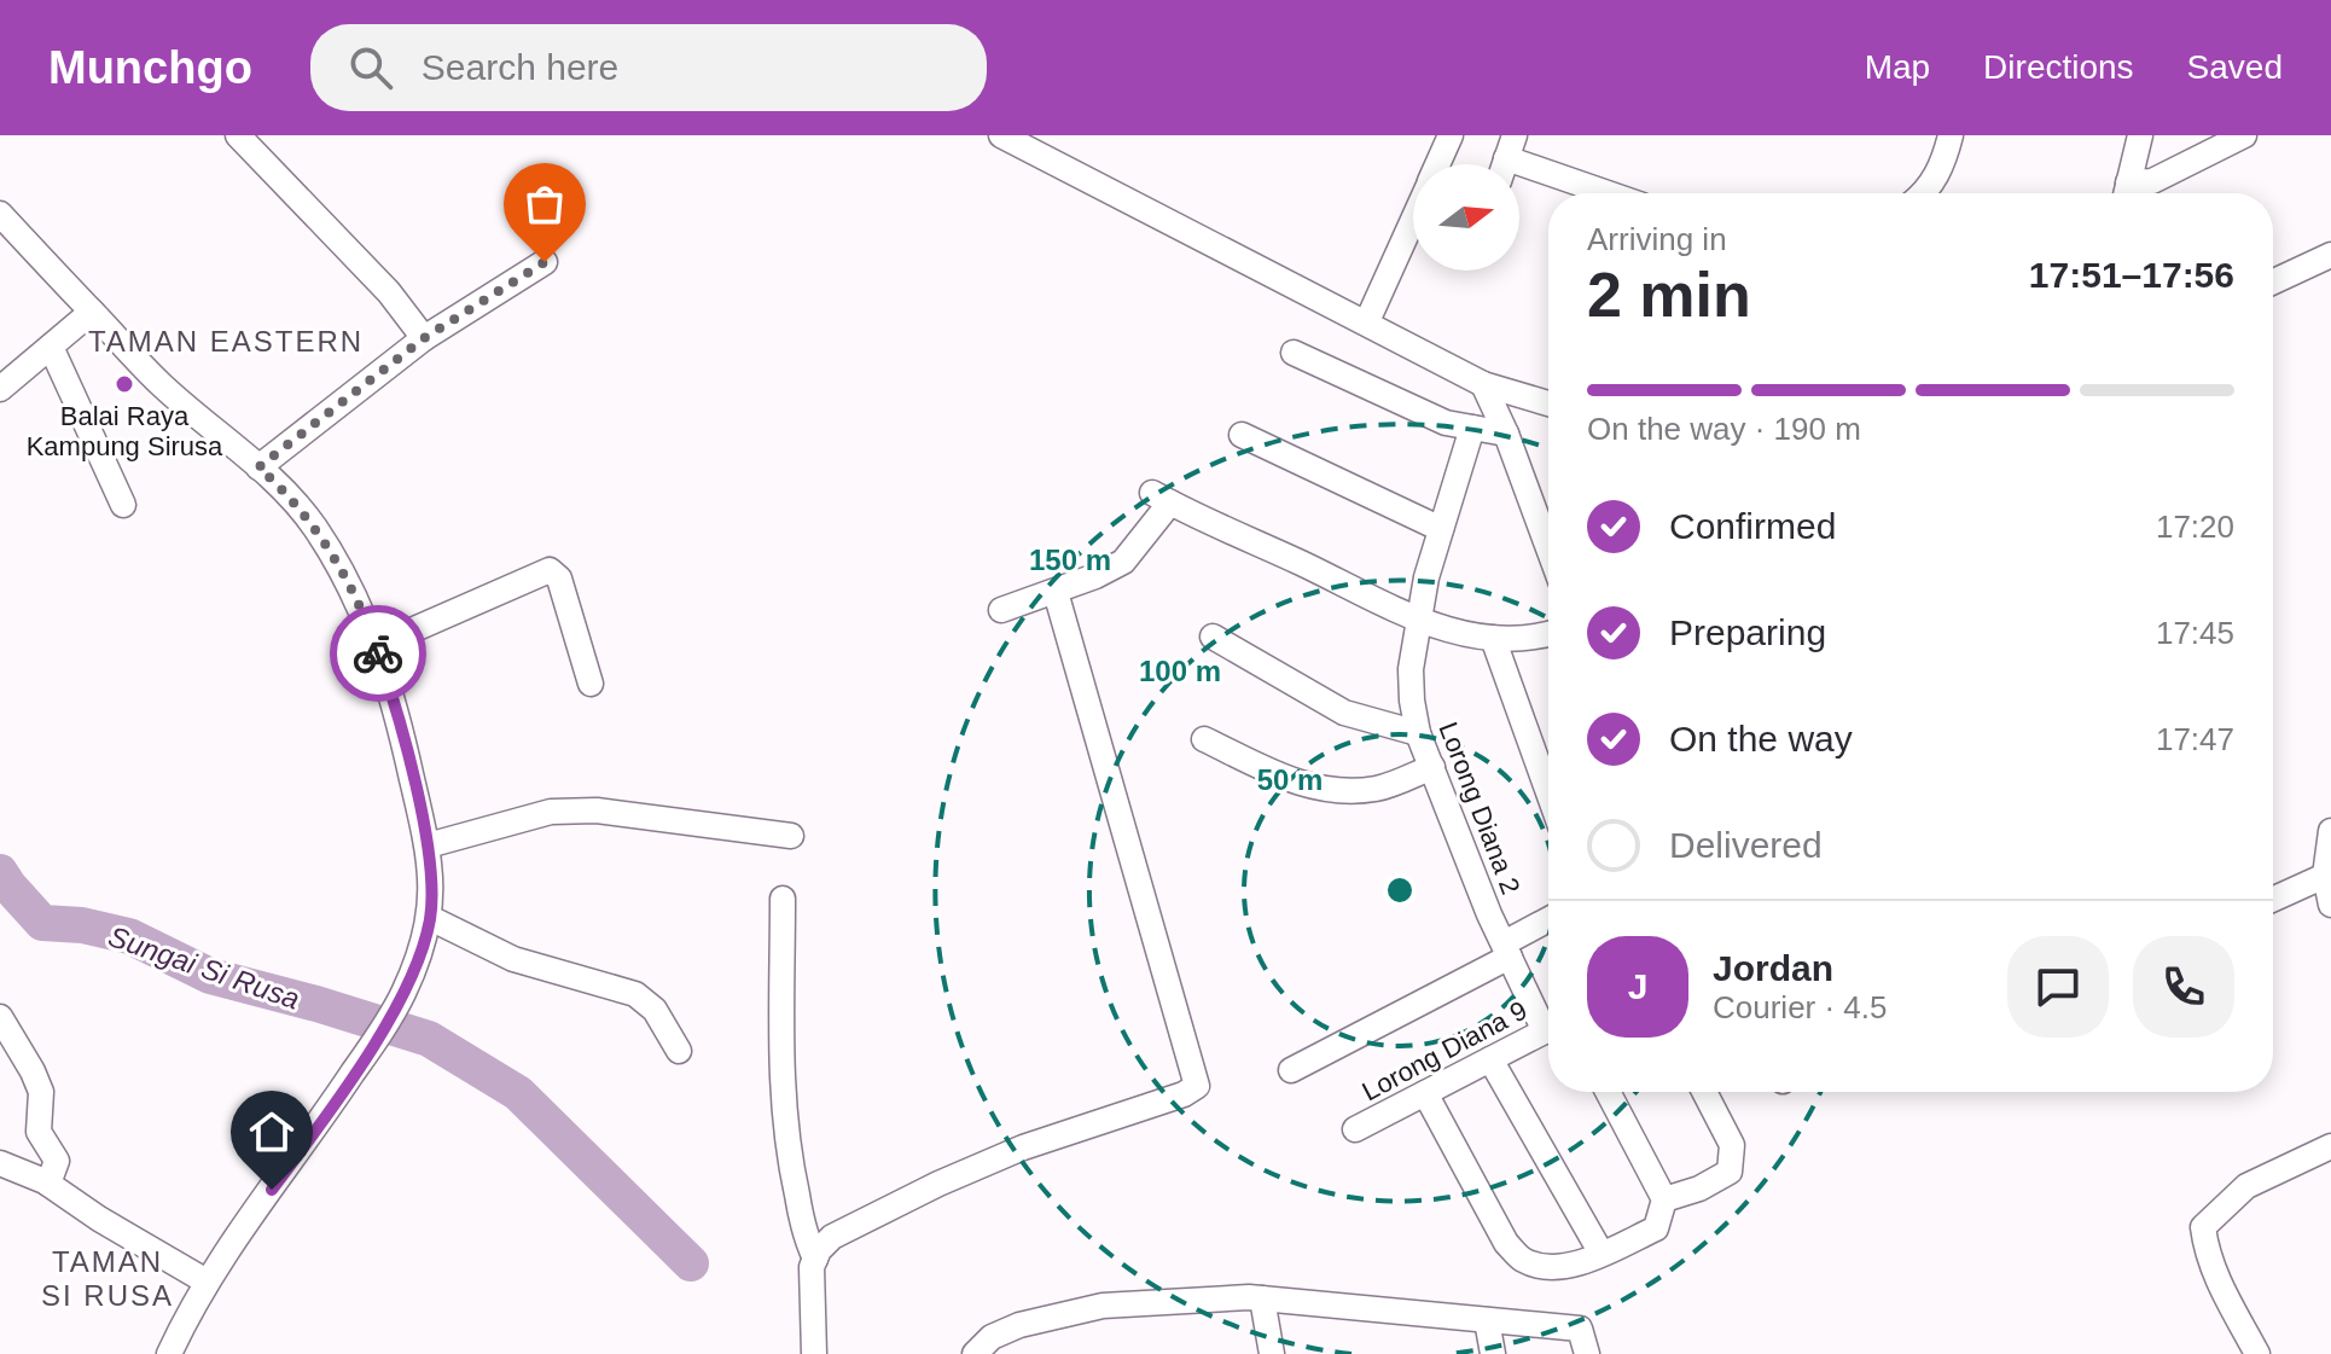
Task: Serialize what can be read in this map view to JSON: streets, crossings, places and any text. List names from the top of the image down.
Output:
{
  "streets": {
    "street": ["Lorong Diana 2", "Lorong Diana 9"]
  },
  "districts": ["TAMAN EASTERN", "TAMAN SI RUSA"],
  "water": ["Sungai Si Rusa"],
  "places": ["Balai Raya Kampung Sirusa"],
  "north": "right",
  "page": {
    "header": "Munchgo",
    "search": "Search here",
    "nav": ["Map", "Directions", "Saved"],
    "heading": ["2 min", "Arriving in", "17:51–17:56"],
    "panel": ["Jordan", "Courier · 4.5"],
    "bar": "On the way · 190 m",
    "list": [
      ["Confirmed", "17:20"],
      ["Preparing", "17:45"],
      ["On the way", "17:47"],
      "Delivered"
    ],
    "round": "J"
  },
  "rings": ["150 m", "100 m", "50 m"]
}
